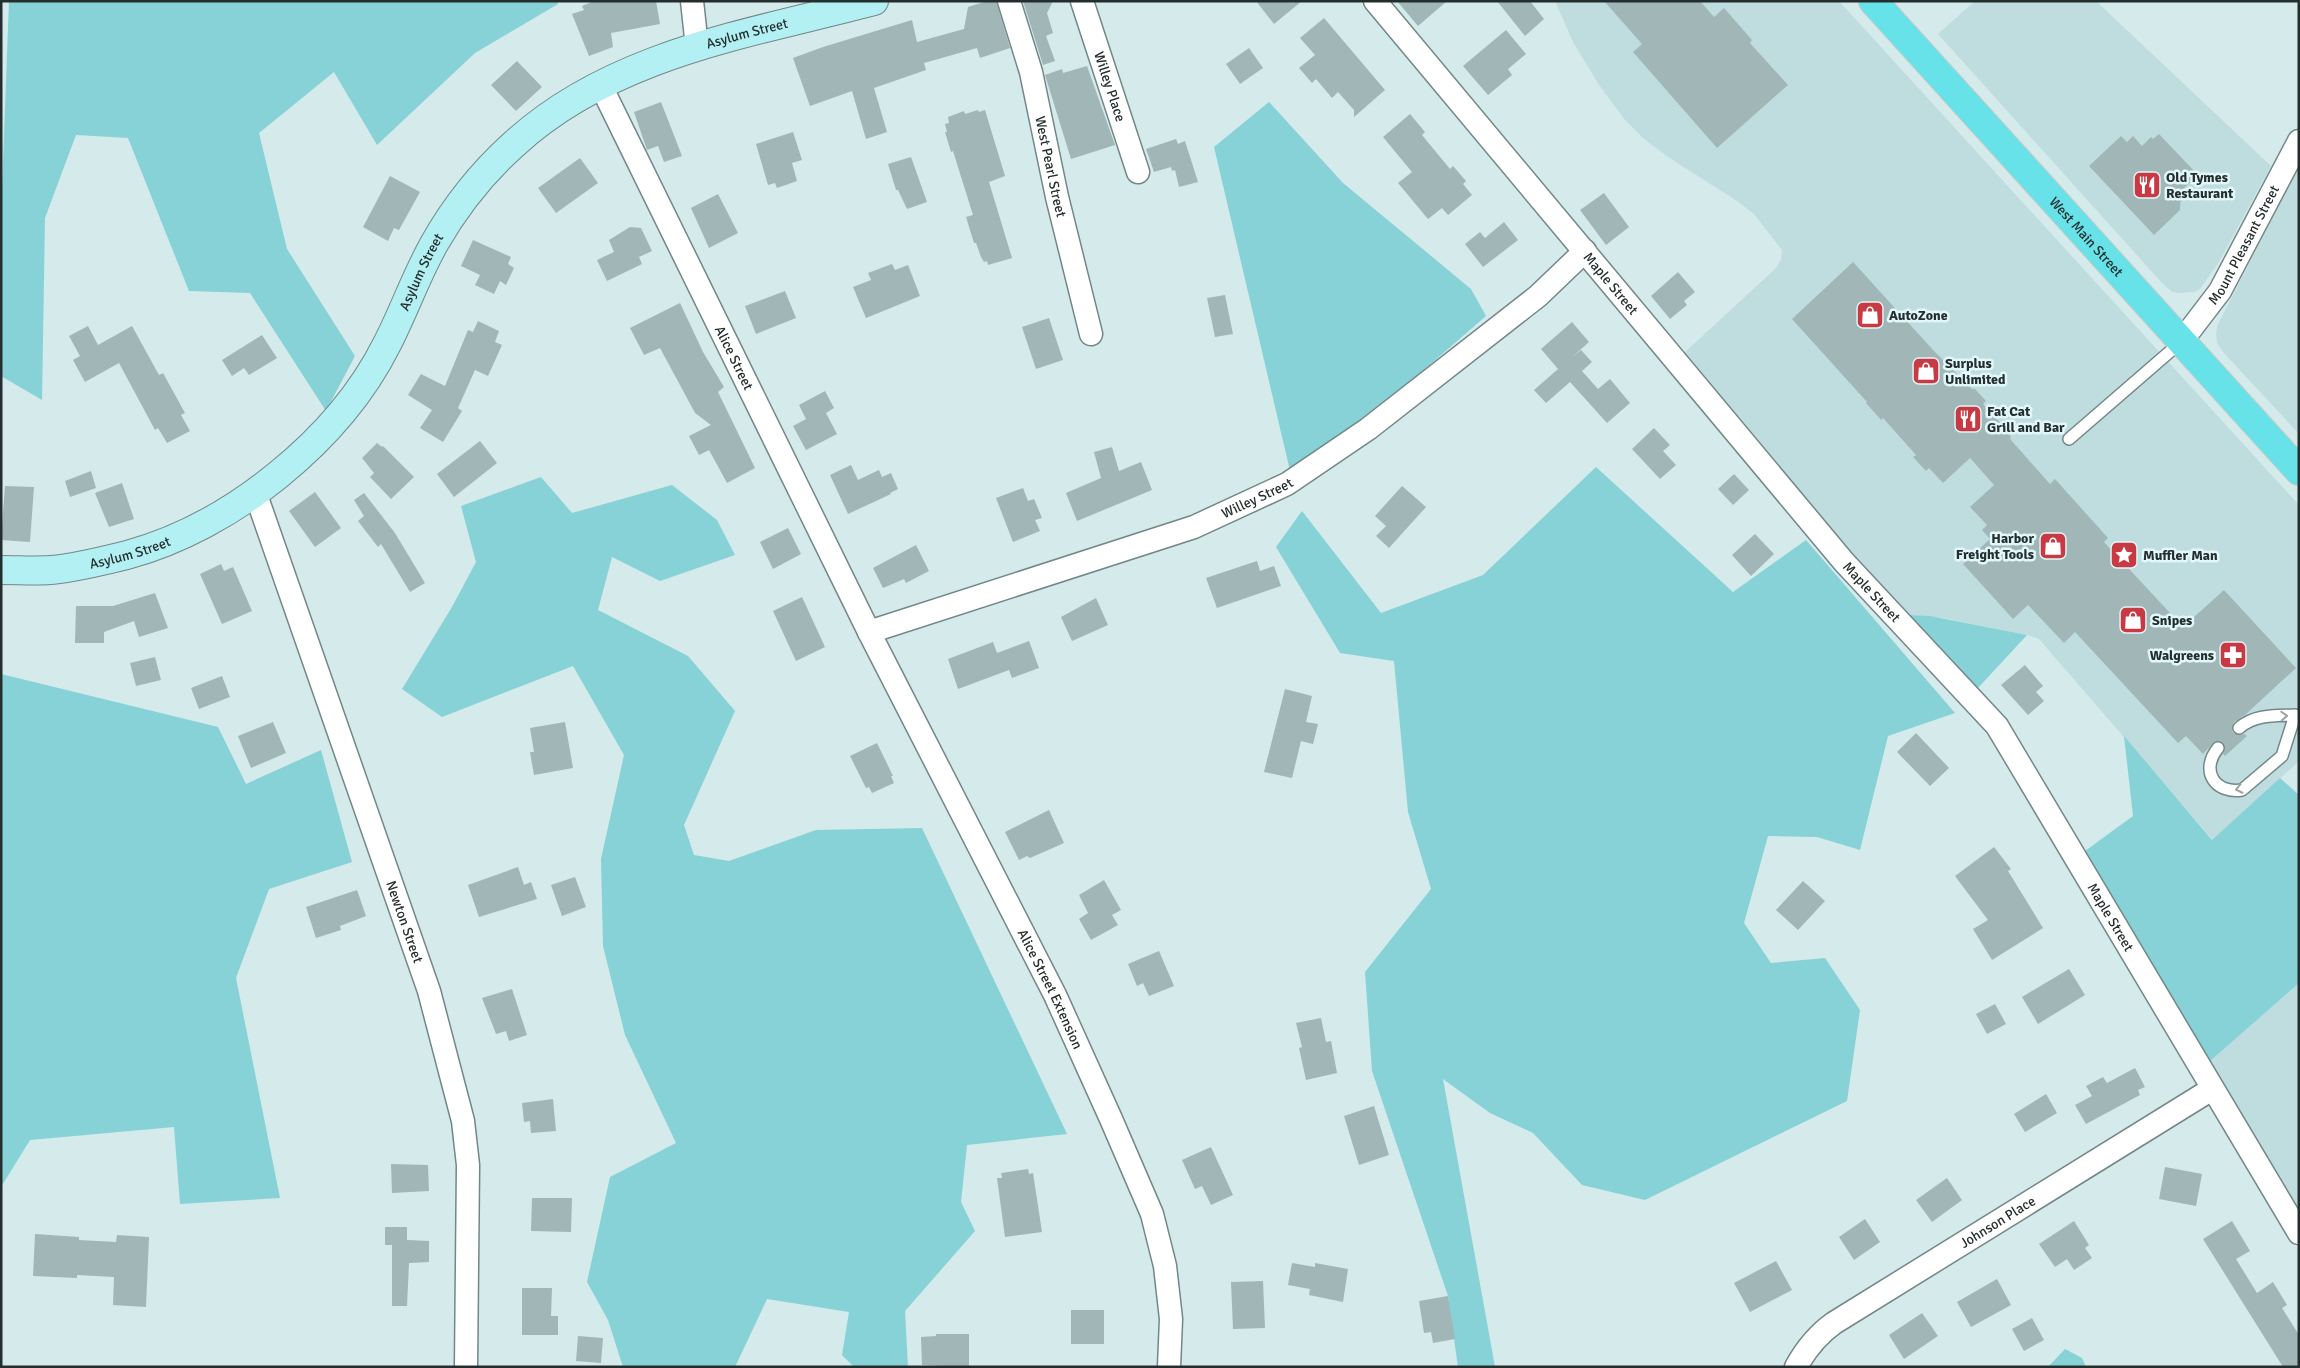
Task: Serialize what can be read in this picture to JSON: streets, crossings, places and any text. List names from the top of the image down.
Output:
{
  "streets": {
    "main road": ["West Main Street"],
    "street": [
      "Asylum Street",
      "Willey Place",
      "West Pearl Street",
      "Mount Pleasant Street",
      "Maple Street",
      "Alice Street",
      "Willey Street",
      "Newton Street",
      "Alice Street Extension",
      "Johnson Place"
    ]
  },
  "crossings": [
    ["Asylum Street", "Alice Street"],
    ["Asylum Street", "Newton Street"],
    ["West Main Street", "Mount Pleasant Street"],
    ["Maple Street", "Willey Street"],
    ["Maple Street", "Johnson Place"],
    ["Alice Street", "Willey Street"],
    ["Alice Street", "Alice Street Extension"],
    ["Willey Street", "Alice Street Extension"]
  ],
  "places": {
    "restaurant": ["Old Tymes Restaurant", "Fat Cat Grill and Bar"],
    "shop": [
      "AutoZone",
      "Surplus Unlimited",
      "Harbor Freight Tools",
      "Snipes"
    ],
    "place": ["Muffler Man"],
    "pharmacy": ["Walgreens"]
  }
}
